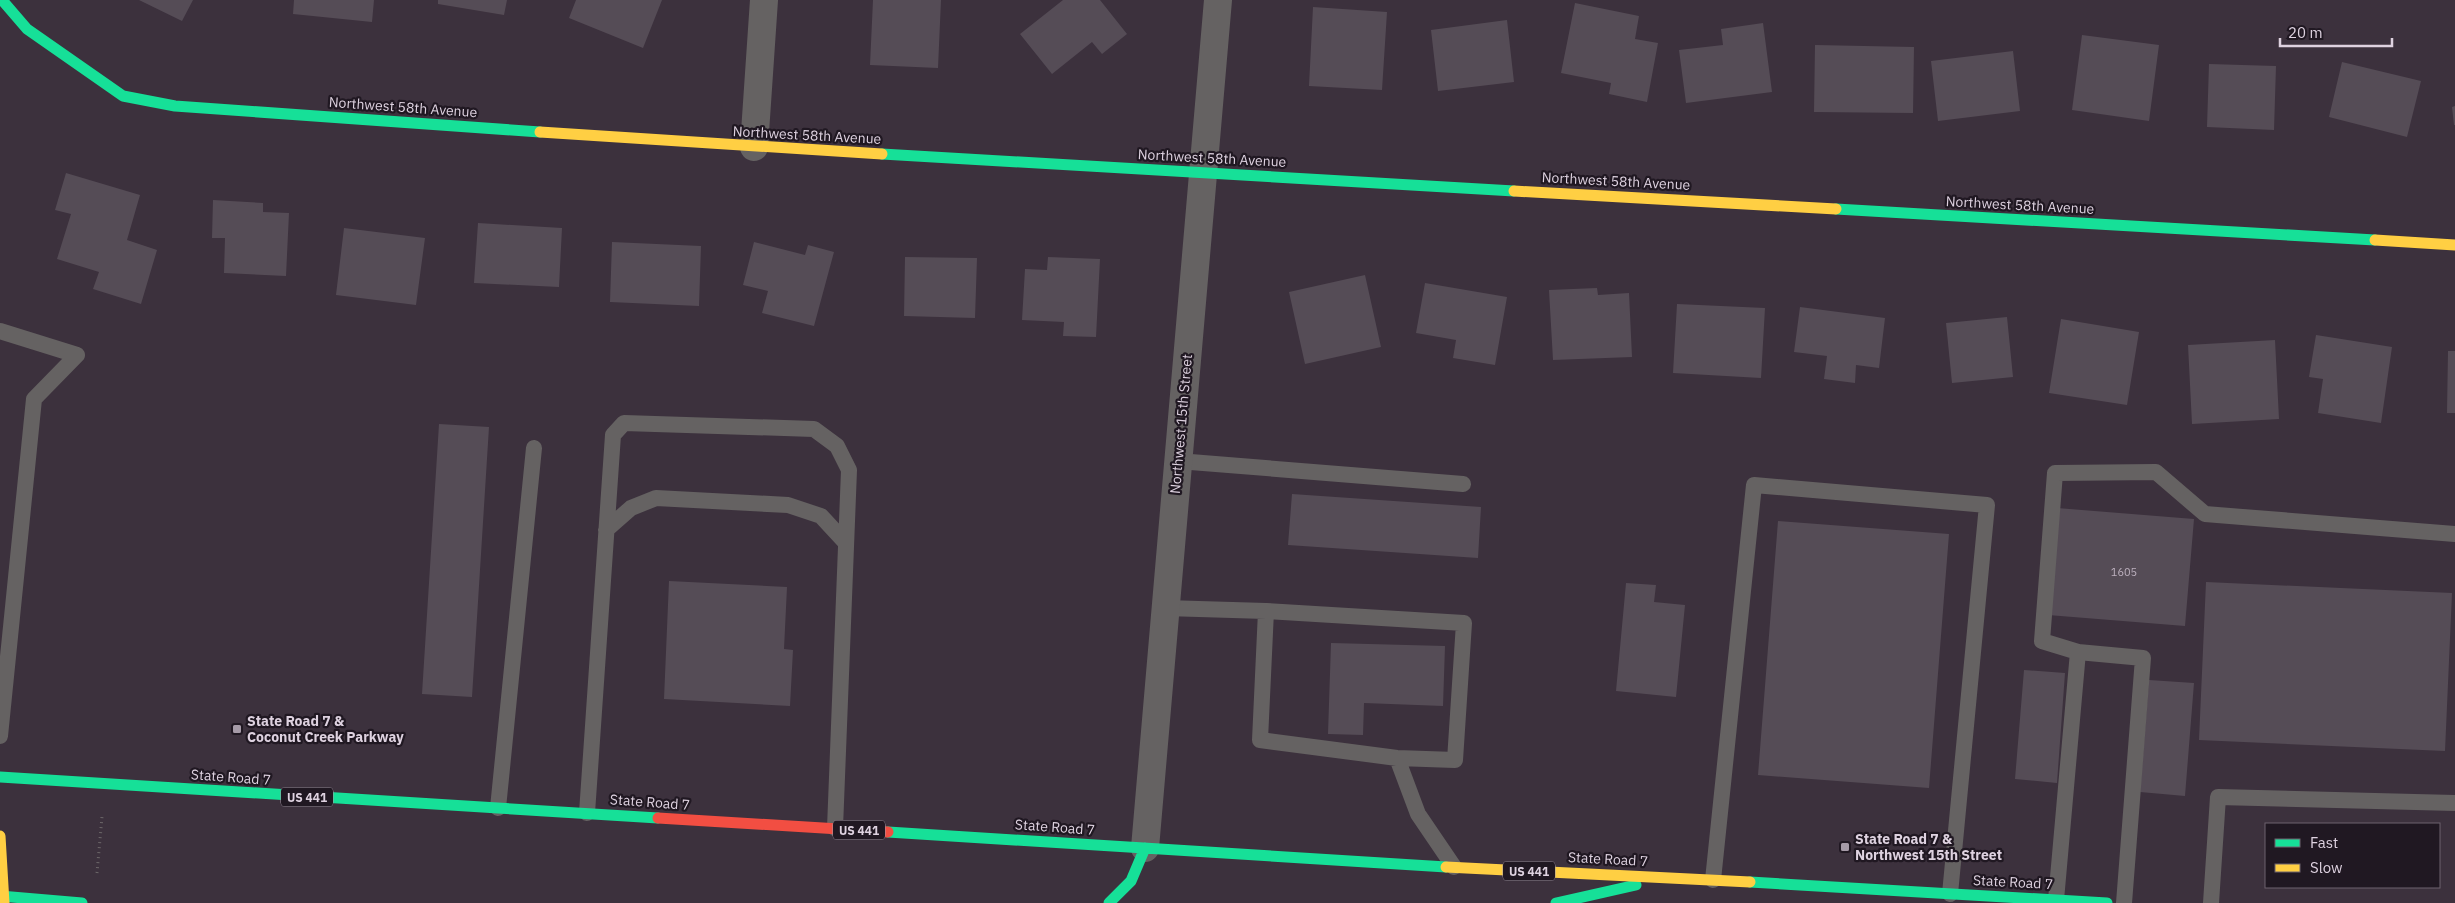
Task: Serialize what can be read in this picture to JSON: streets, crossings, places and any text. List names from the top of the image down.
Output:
{
  "streets": {
    "street": [
      "Northwest 58th Avenue",
      "Northwest 15th Street",
      "State Road 7",
      "US 441"
    ]
  },
  "crossings": [
    ["Northwest 58th Avenue", "Northwest 15th Street"],
    ["Northwest 15th Street", "State Road 7"]
  ],
  "places": {
    "transit": ["State Road 7 & Coconut Creek Parkway", "State Road 7 & Northwest 15th Street"]
  },
  "house_numbers": ["1605"],
  "legend": ["Fast", "Slow"],
  "scale_bar": "20 m"
}
